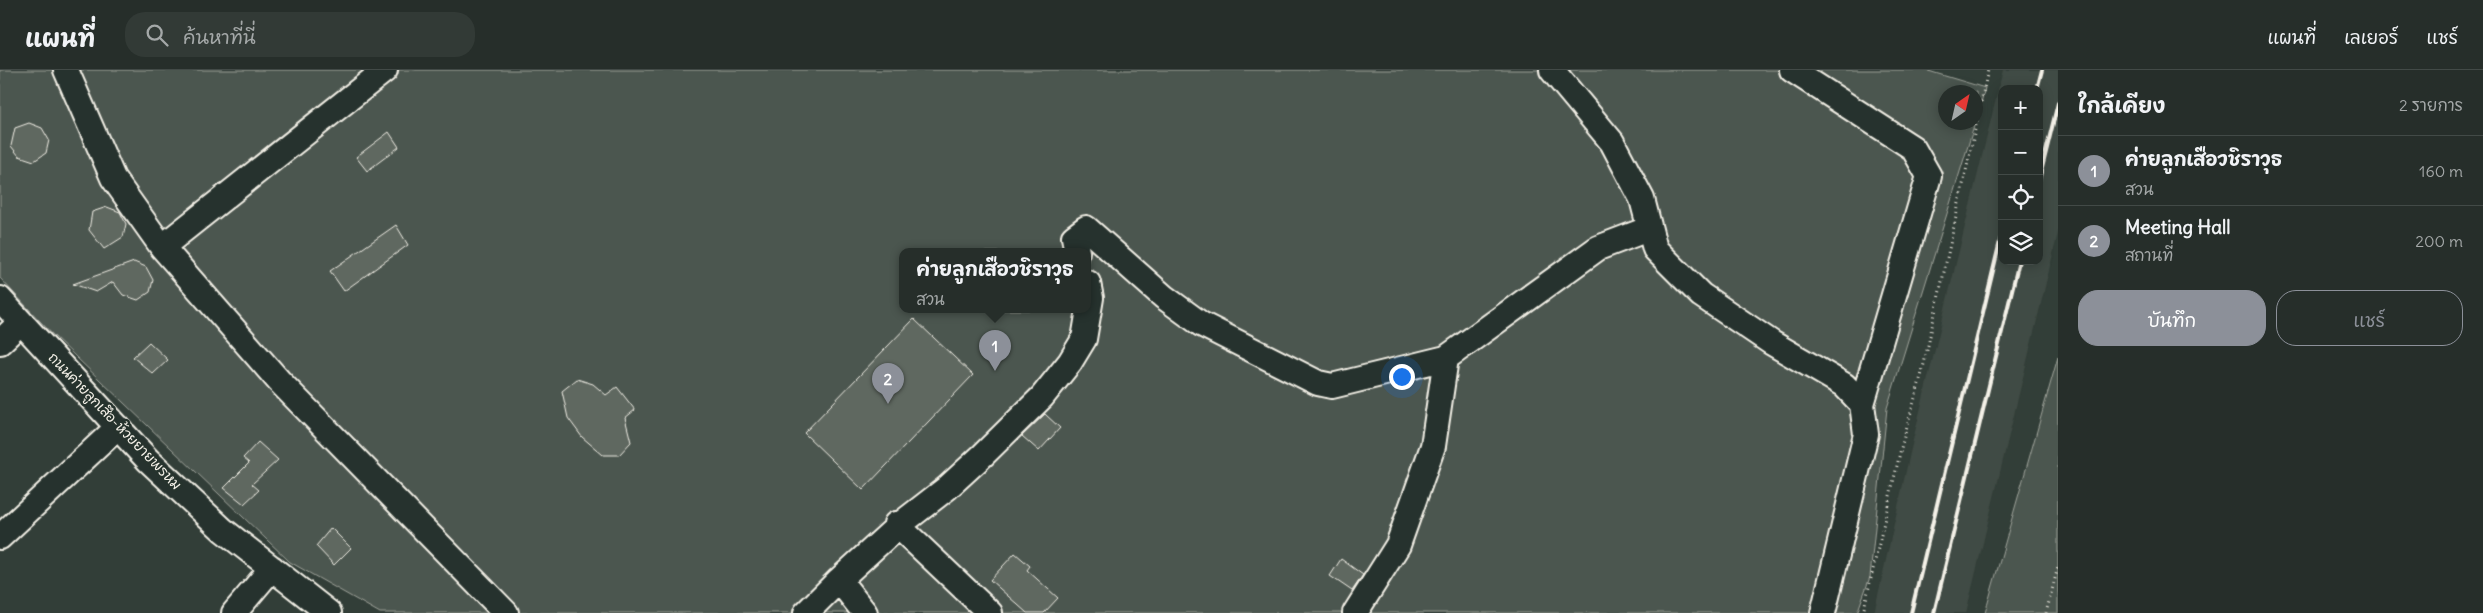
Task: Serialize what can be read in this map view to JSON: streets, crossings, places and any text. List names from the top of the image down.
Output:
{
  "streets": {
    "street": ["ถนนค่ายลูกเสึอ-ห้วยยายพรหม"]
  },
  "north": "top right",
  "page": {
    "header": "แผนที่",
    "search": "ค้นหาที่นี่",
    "nav": ["แผนที่", "เลเยอร์", "แชร์"],
    "heading": ["ใกล้เคียง", "2 รายการ"],
    "map_buttons": ["+", "−"],
    "list": [
      {
        "mark": "1",
        "name": "ค่ายลูกเสือวชิราวุธ",
        "note": "สวน",
        "value": "160 m"
      },
      {
        "mark": "2",
        "name": "Meeting Hall",
        "note": "สถานที่",
        "value": "200 m"
      }
    ],
    "popup": ["ค่ายลูกเสือวชิราวุธ", "สวน"],
    "buttons": ["บันทึก", "แชร์"],
    "pins": ["1", "2"]
  }
}
